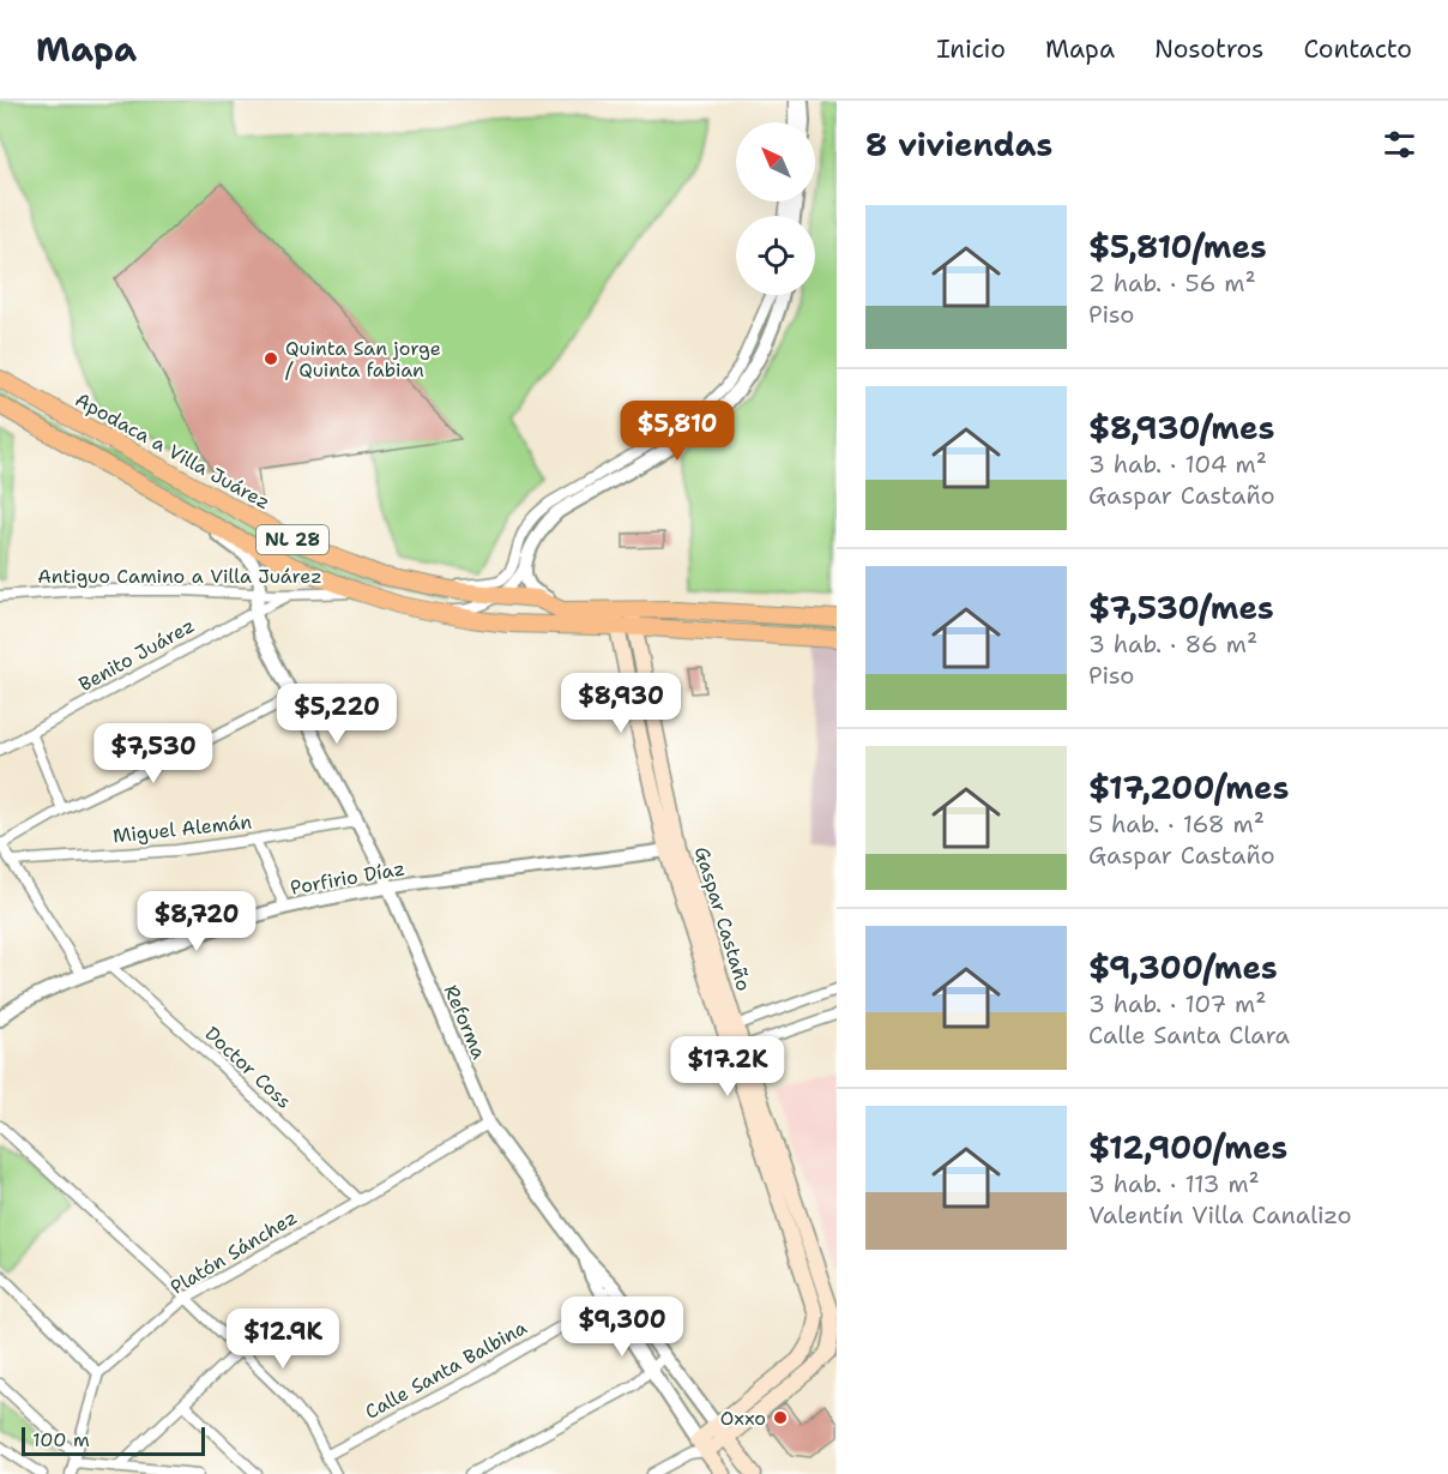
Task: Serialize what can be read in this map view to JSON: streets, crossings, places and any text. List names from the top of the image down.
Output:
{
  "streets": {
    "main road": ["Apodaca a Villa Juárez", "NL 28", "Gaspar Castaño"],
    "street": [
      "Antiguo Camino a Villa Juárez",
      "Benito Juárez",
      "Miguel Alemán",
      "Porfirio Díaz",
      "Reforma",
      "Doctor Coss",
      "Platón Sánchez",
      "Calle Santa Balbina"
    ]
  },
  "crossings": [
    ["Apodaca a Villa Juárez", "Antiguo Camino a Villa Juárez"],
    ["Apodaca a Villa Juárez", "Gaspar Castaño"],
    ["Antiguo Camino a Villa Juárez", "Benito Juárez"],
    ["Benito Juárez", "Reforma"],
    ["Miguel Alemán", "Reforma"],
    ["Porfirio Díaz", "Gaspar Castaño"],
    ["Porfirio Díaz", "Reforma"],
    ["Porfirio Díaz", "Doctor Coss"],
    ["Gaspar Castaño", "Reforma"],
    ["Reforma", "Platón Sánchez"],
    ["Reforma", "Calle Santa Balbina"],
    ["Doctor Coss", "Platón Sánchez"]
  ],
  "places": ["Quinta San jorge / Quinta fabian", "Oxxo"],
  "scale_bar": "100 m",
  "north": "top left",
  "page": {
    "header": "Mapa",
    "nav": [
      "Inicio",
      "Mapa",
      "Nosotros",
      "Contacto"
    ],
    "heading": "8 viviendas",
    "list": [
      {
        "name": "$5,810/mes",
        "note": "2 hab. · 56 m² · Piso"
      },
      {
        "name": "$8,930/mes",
        "note": "3 hab. · 104 m² · Gaspar Castaño"
      },
      {
        "name": "$7,530/mes",
        "note": "3 hab. · 86 m² · Piso"
      },
      {
        "name": "$17,200/mes",
        "note": "5 hab. · 168 m² · Gaspar Castaño"
      },
      {
        "name": "$9,300/mes",
        "note": "3 hab. · 107 m² · Calle Santa Clara"
      },
      {
        "name": "$12,900/mes",
        "note": "3 hab. · 113 m² · Valentín Villa Canalizo"
      }
    ],
    "price": [
      "$5,810",
      "$8,930",
      "$5,220",
      "$7,530",
      "$8,720",
      "$17.2K",
      "$9,300",
      "$12.9K"
    ],
    "scale": "100 m"
  }
}
